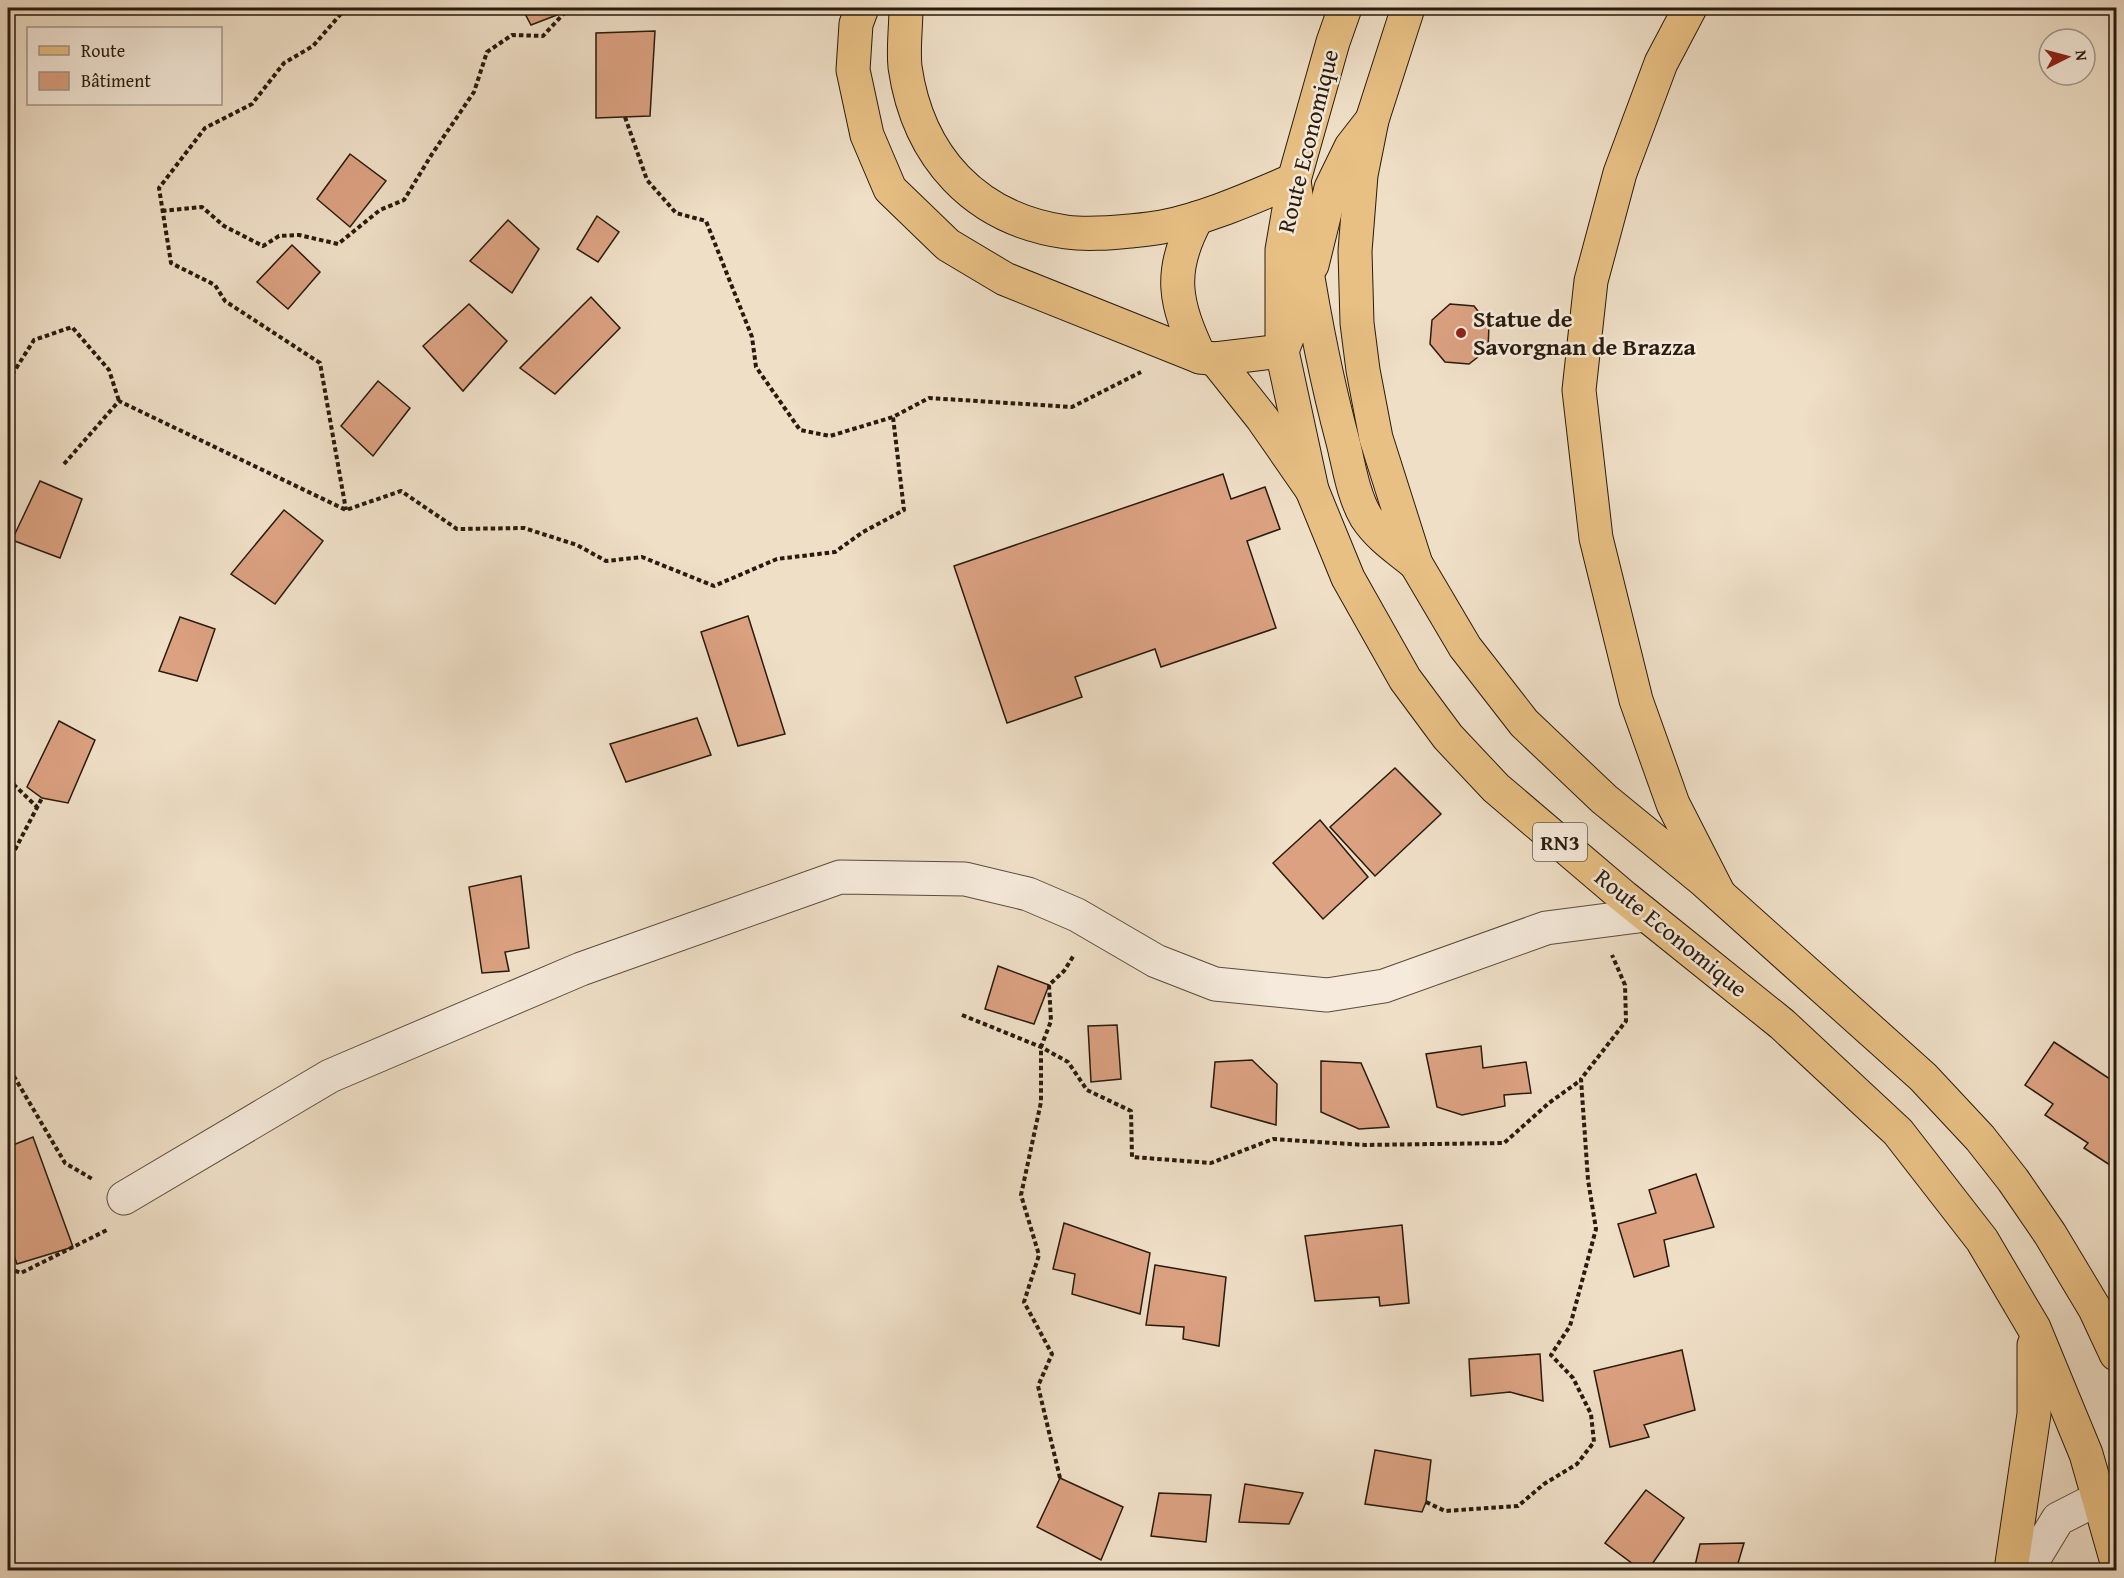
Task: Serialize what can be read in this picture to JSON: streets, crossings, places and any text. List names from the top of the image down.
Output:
{
  "streets": {
    "main road": ["Route Economique", "RN3"]
  },
  "places": ["Statue de Savorgnan de Brazza"],
  "legend": ["Route", "Bâtiment"],
  "north": "right"
}
